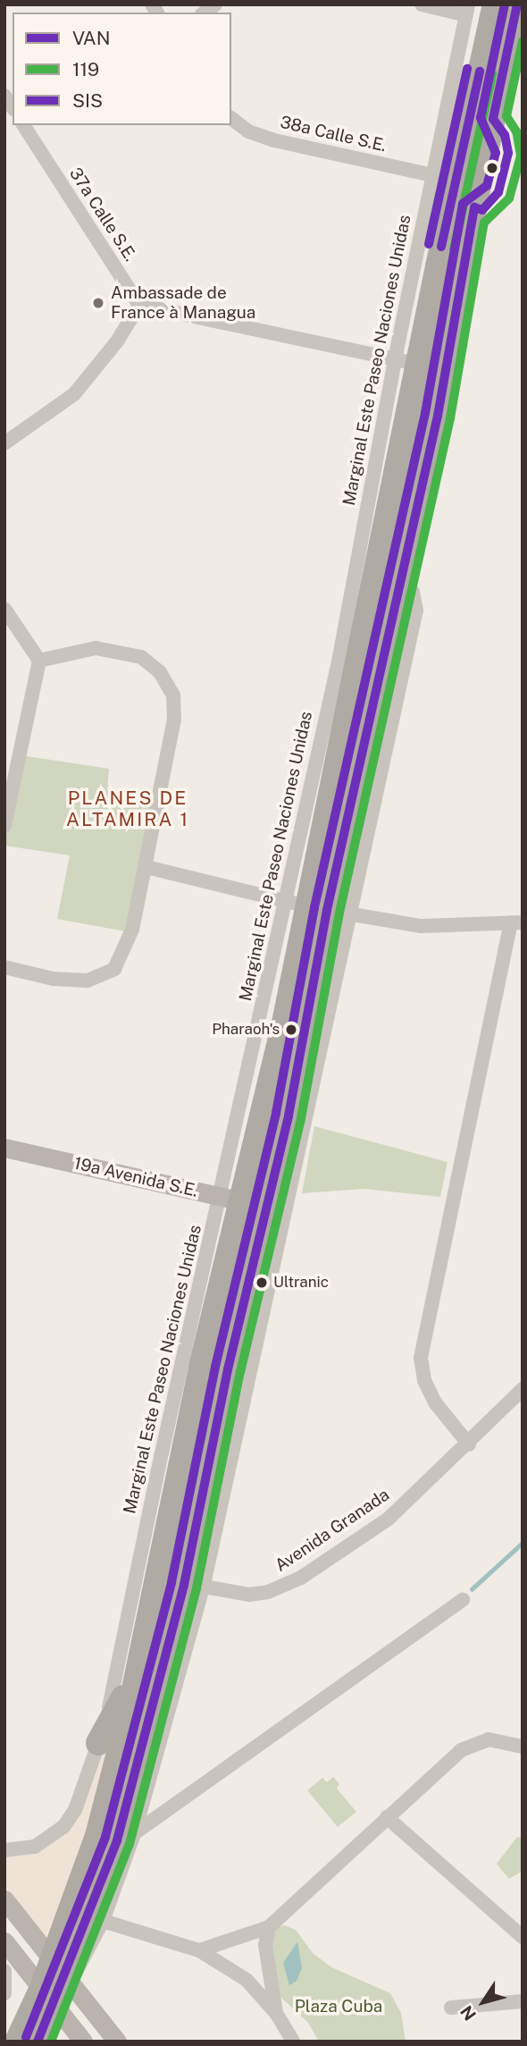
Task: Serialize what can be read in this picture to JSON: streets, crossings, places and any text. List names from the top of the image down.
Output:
{
  "streets": {
    "main road": ["19a Avenida S.E."],
    "street": [
      "38a Calle S.E.",
      "37a Calle S.E.",
      "Marginal Este Paseo Naciones Unidas",
      "Avenida Granada"
    ]
  },
  "crossings": [
    ["38a Calle S.E.", "Marginal Este Paseo Naciones Unidas"],
    ["Marginal Este Paseo Naciones Unidas", "19a Avenida S.E."]
  ],
  "districts": ["PLANES DE ALTAMIRA 1"],
  "parks": ["Plaza Cuba"],
  "places": ["Ambassade de France à Managua", "Pharaoh's", "Ultranic"],
  "lines": ["transit line VAN", "transit line SIS", "transit line 119"],
  "legend": ["VAN", "119", "SIS"],
  "north": "bottom left"
}
